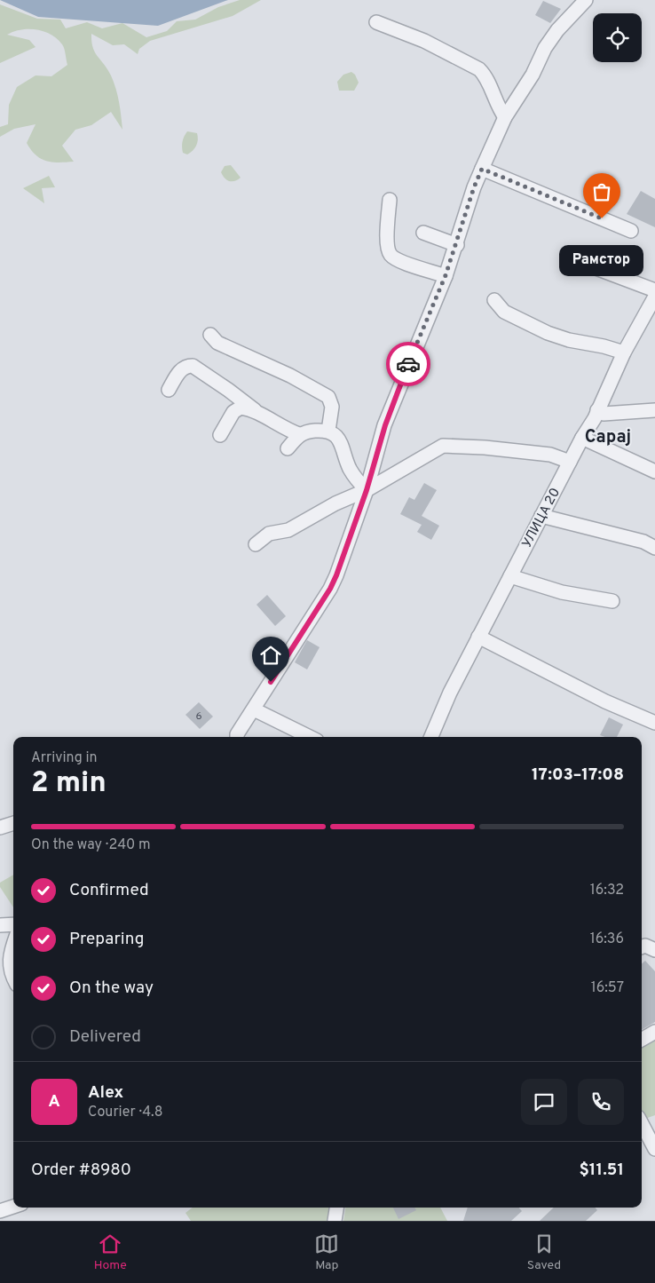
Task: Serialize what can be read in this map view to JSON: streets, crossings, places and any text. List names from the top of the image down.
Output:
{
  "streets": {
    "street": ["УЛИЦА 20"]
  },
  "districts": ["Сарај"],
  "places": ["Рамстор"],
  "house_numbers": ["6"],
  "page": {
    "bubble": "Рамстор",
    "heading": ["2 min", "Arriving in", "17:03–17:08"],
    "panel": [
      "Alex",
      "Courier · 4.8",
      "Order #8980",
      "$11.51"
    ],
    "bar": "On the way · 240 m",
    "list": [
      ["Confirmed", "16:32"],
      ["Preparing", "16:36"],
      ["On the way", "16:57"],
      "Delivered"
    ],
    "round": "A",
    "tabs": ["Home", "Map", "Saved"]
  }
}
